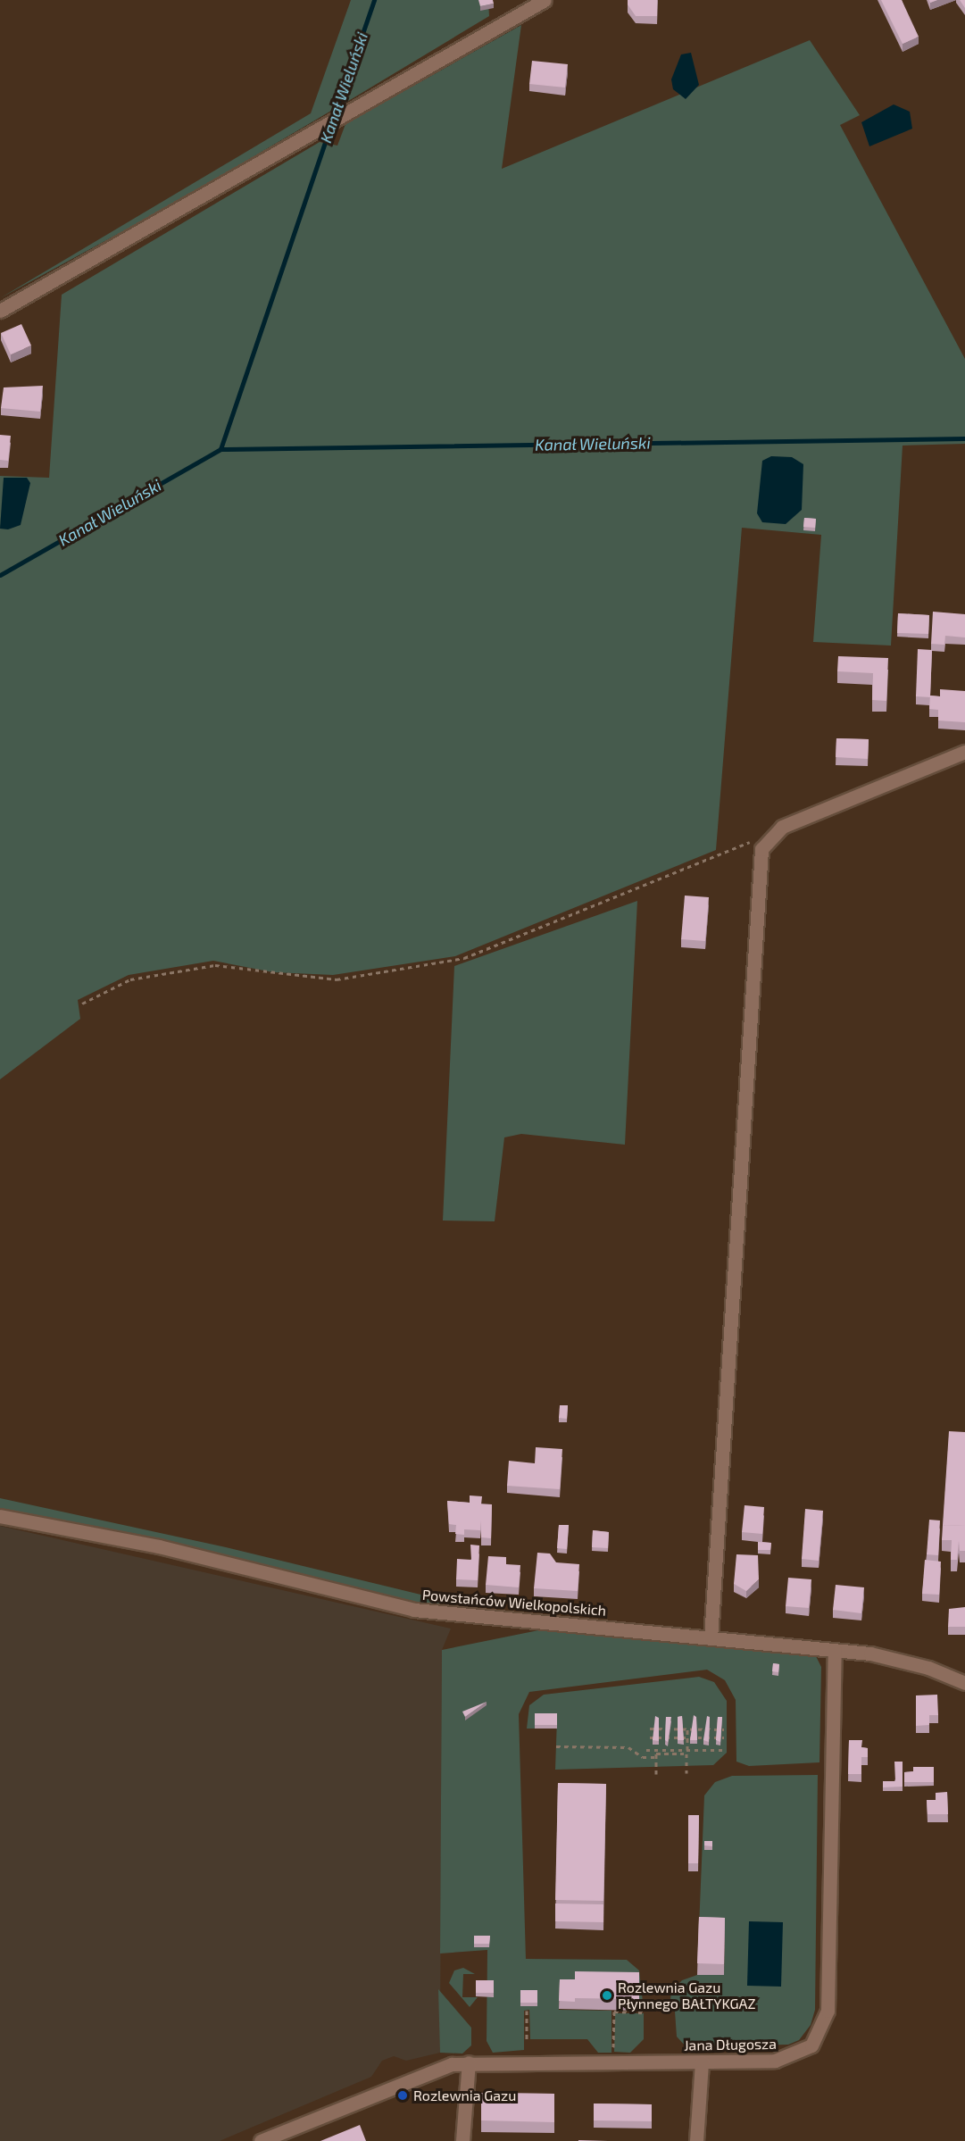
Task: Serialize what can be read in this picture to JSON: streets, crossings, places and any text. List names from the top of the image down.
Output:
{
  "streets": {
    "street": ["Powstańców Wielkopolskich", "Jana Długosza"]
  },
  "crossings": [
    ["Powstańców Wielkopolskich", "Jana Długosza"]
  ],
  "water": ["Kanał Wieluński"],
  "places": ["Rozlewnia Gazu Płynnego BAŁTYKGAZ", "Rozlewnia Gazu"]
}
